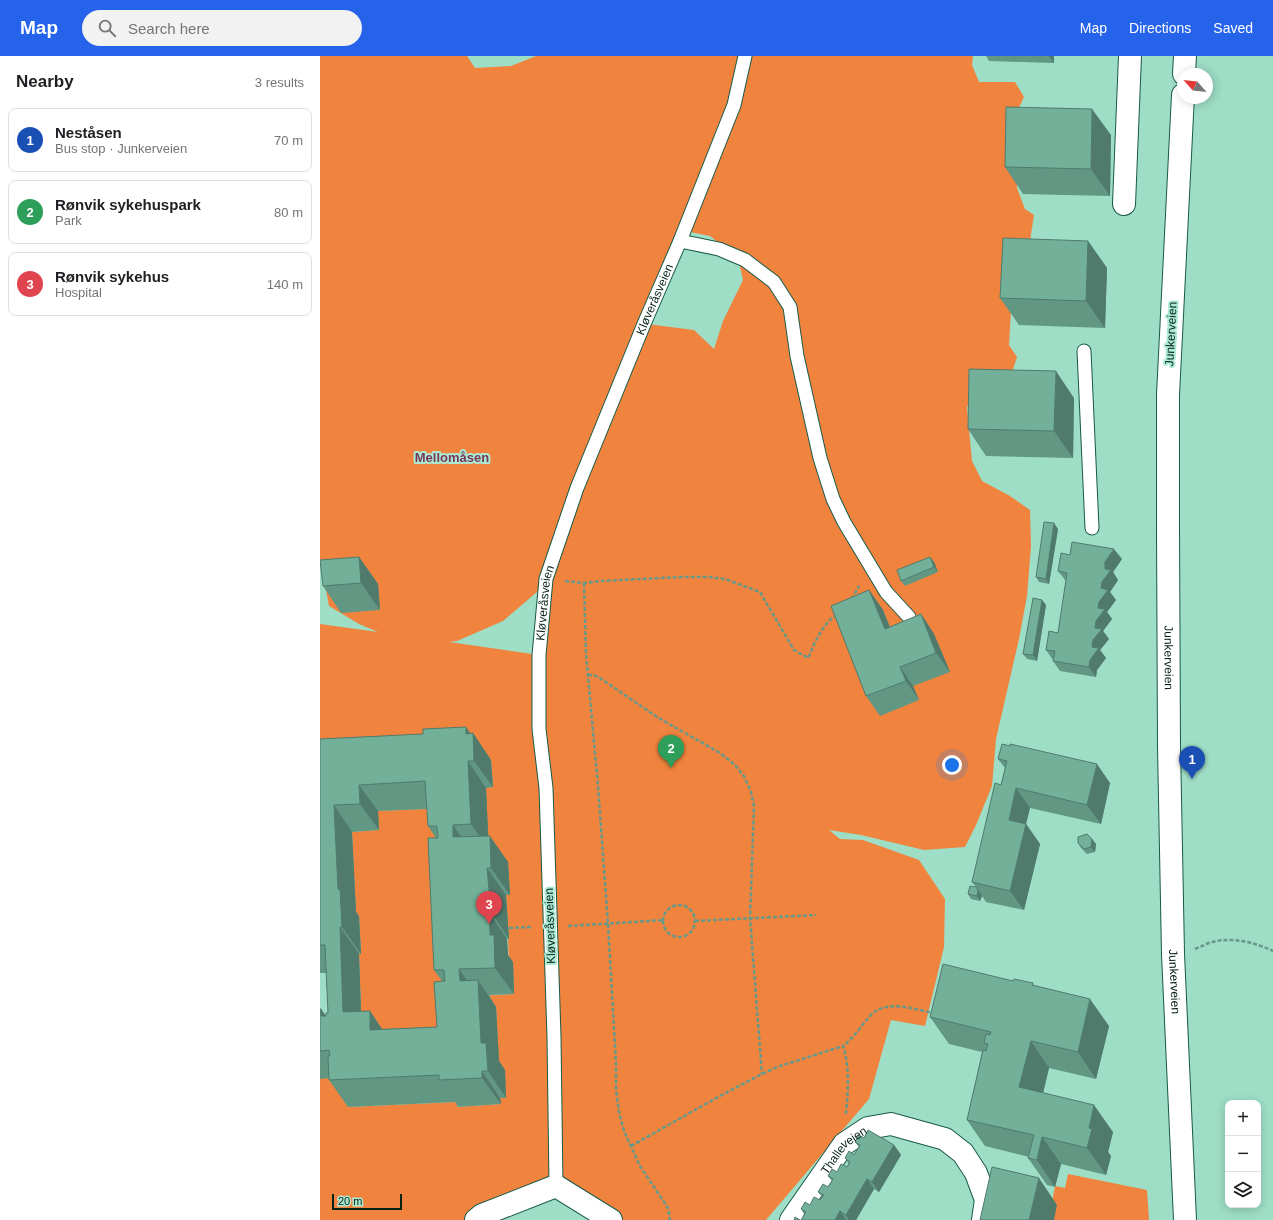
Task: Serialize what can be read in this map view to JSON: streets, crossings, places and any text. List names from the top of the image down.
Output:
{
  "streets": {
    "street": ["Junkerveien", "Thalleveien"],
    "lane": ["Kløveråsveien"]
  },
  "districts": ["Mellomåsen"],
  "scale_bar": "20 m",
  "north": "top left",
  "page": {
    "header": "Map",
    "search": "Search here",
    "nav": ["Map", "Directions", "Saved"],
    "heading": ["Nearby", "3 results"],
    "list": [
      {
        "mark": "1",
        "name": "Neståsen",
        "note": "Bus stop · Junkerveien",
        "value": "70 m"
      },
      {
        "mark": "2",
        "name": "Rønvik sykehuspark",
        "note": "Park",
        "value": "80 m"
      },
      {
        "mark": "3",
        "name": "Rønvik sykehus",
        "note": "Hospital",
        "value": "140 m"
      }
    ],
    "pins": ["2", "1", "3"],
    "map_buttons": ["+", "−"],
    "scale": "20 m"
  }
}
